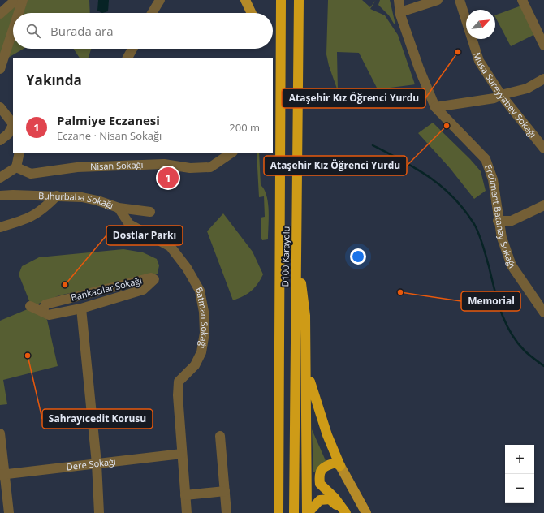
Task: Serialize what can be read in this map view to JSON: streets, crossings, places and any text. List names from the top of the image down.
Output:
{
  "streets": {
    "highway": ["D100 Karayolu"],
    "street": [
      "Musa Süreyyabey Sokağı",
      "Nisan Sokağı",
      "Buhurbaba Sokağı",
      "Ercüment Batanay Sokağı",
      "Bankacılar Sokağı",
      "Batman Sokağı",
      "Dere Sokağı"
    ]
  },
  "crossings": [
    ["Buhurbaba Sokağı", "Batman Sokağı"],
    ["Bankacılar Sokağı", "Dere Sokağı"],
    ["Batman Sokağı", "Dere Sokağı"]
  ],
  "places": [
    "Ataşehir Kız Öğrenci Yurdu",
    "Ataşehi̇r Kız Öğrenci̇ Yurdu",
    "Dostlar Parkı",
    "Memorial",
    "Sahrayıcedit Korusu"
  ],
  "north": "top right",
  "page": {
    "search": "Burada ara",
    "heading": "Yakında",
    "list": [
      {
        "mark": "1",
        "name": "Palmiye Eczanesi",
        "note": "Eczane · Nisan Sokağı",
        "value": "200 m"
      }
    ],
    "pins": "1",
    "map_buttons": ["+", "−"]
  }
}
